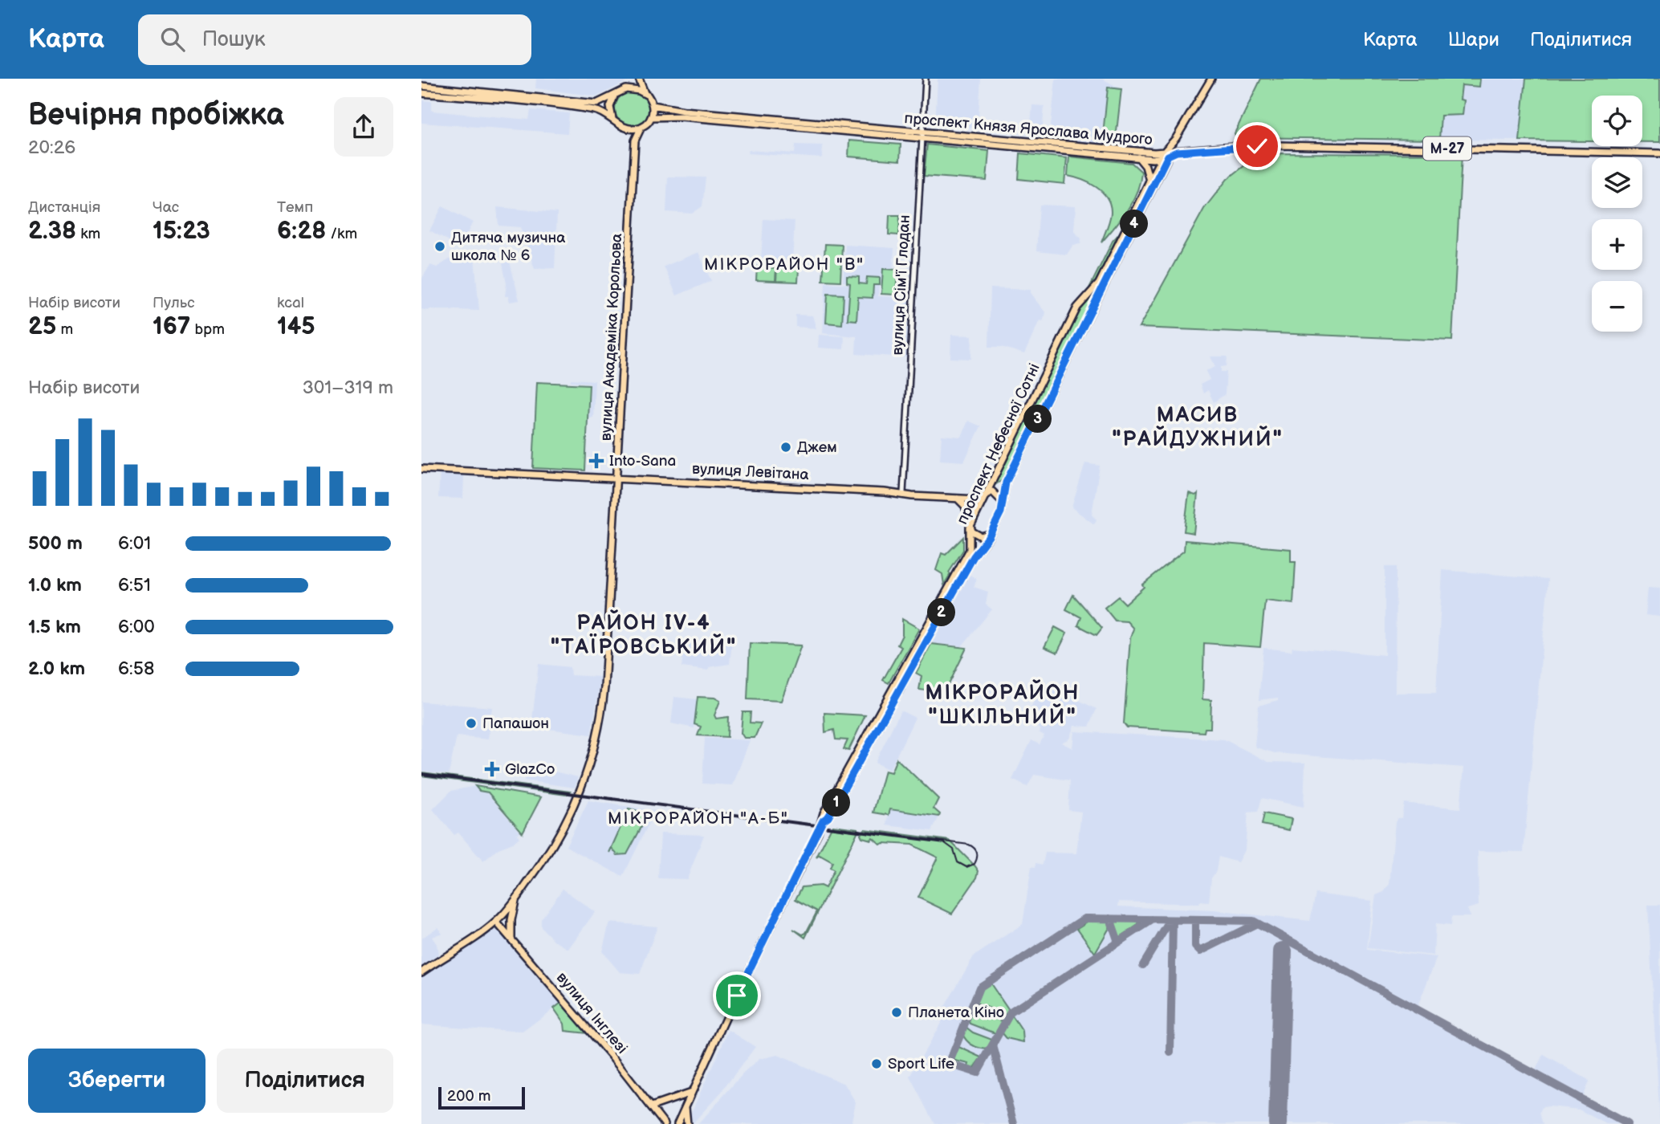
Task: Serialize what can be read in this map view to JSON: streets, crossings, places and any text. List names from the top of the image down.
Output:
{
  "streets": {
    "main road": [
      "проспект Князя Ярослава Мудрого",
      "М-27",
      "вулиця Академіка Корольова",
      "проспект Небесної Сотні",
      "вулиця Левітана",
      "вулиця Інглезі"
    ],
    "street": ["вулиця Сім'ї Глодан"]
  },
  "crossings": [
    ["проспект Князя Ярослава Мудрого", "М-27"],
    ["проспект Князя Ярослава Мудрого", "вулиця Сім'ї Глодан"],
    ["проспект Князя Ярослава Мудрого", "вулиця Академіка Корольова"],
    ["проспект Князя Ярослава Мудрого", "проспект Небесної Сотні"],
    ["М-27", "проспект Небесної Сотні"],
    ["вулиця Сім'ї Глодан", "вулиця Левітана"],
    ["вулиця Академіка Корольова", "вулиця Левітана"],
    ["вулиця Академіка Корольова", "вулиця Інглезі"],
    ["проспект Небесної Сотні", "вулиця Левітана"]
  ],
  "districts": [
    "МІКРОРАЙОН \"В\"",
    "МАСИВ \"РАЙДУЖНИЙ\"",
    "РАЙОН IV-4 \"ТАЇРОВСЬКИЙ\"",
    "МІКРОРАЙОН \"ШКІЛЬНИЙ\"",
    "МІКРОРАЙОН \"А-Б\""
  ],
  "places": {
    "other": [
      "Дитяча музична школа № 6",
      "Джем",
      "Папашон",
      "Планета Кіно",
      "Sport Life"
    ],
    "health": ["Into-Sana", "GlazCo"]
  },
  "scale_bar": "200 m",
  "page": {
    "header": "Карта",
    "search": "Пошук",
    "nav": ["Карта", "Шари", "Поділитися"],
    "heading": ["Вечірня пробіжка", "20:26"],
    "map_buttons": ["+", "−"],
    "stats": [
      ["Дистанція", "2.38 km"],
      ["Час", "15:23"],
      ["Темп", "6:28 /km"],
      ["Набір висоти", "25 m"],
      ["Пульс", "167 bpm"],
      ["kcal", "145"]
    ],
    "pins": [
      "4",
      "3",
      "2",
      "1"
    ],
    "chart": ["Набір висоти", "301–319 m"],
    "list": [
      {
        "name": "500 m",
        "note": "6:01"
      },
      {
        "name": "1.0 km",
        "note": "6:51"
      },
      {
        "name": "1.5 km",
        "note": "6:00"
      },
      {
        "name": "2.0 km",
        "note": "6:58"
      }
    ],
    "buttons": ["Зберегти", "Поділитися"],
    "scale": "200 m"
  }
}
